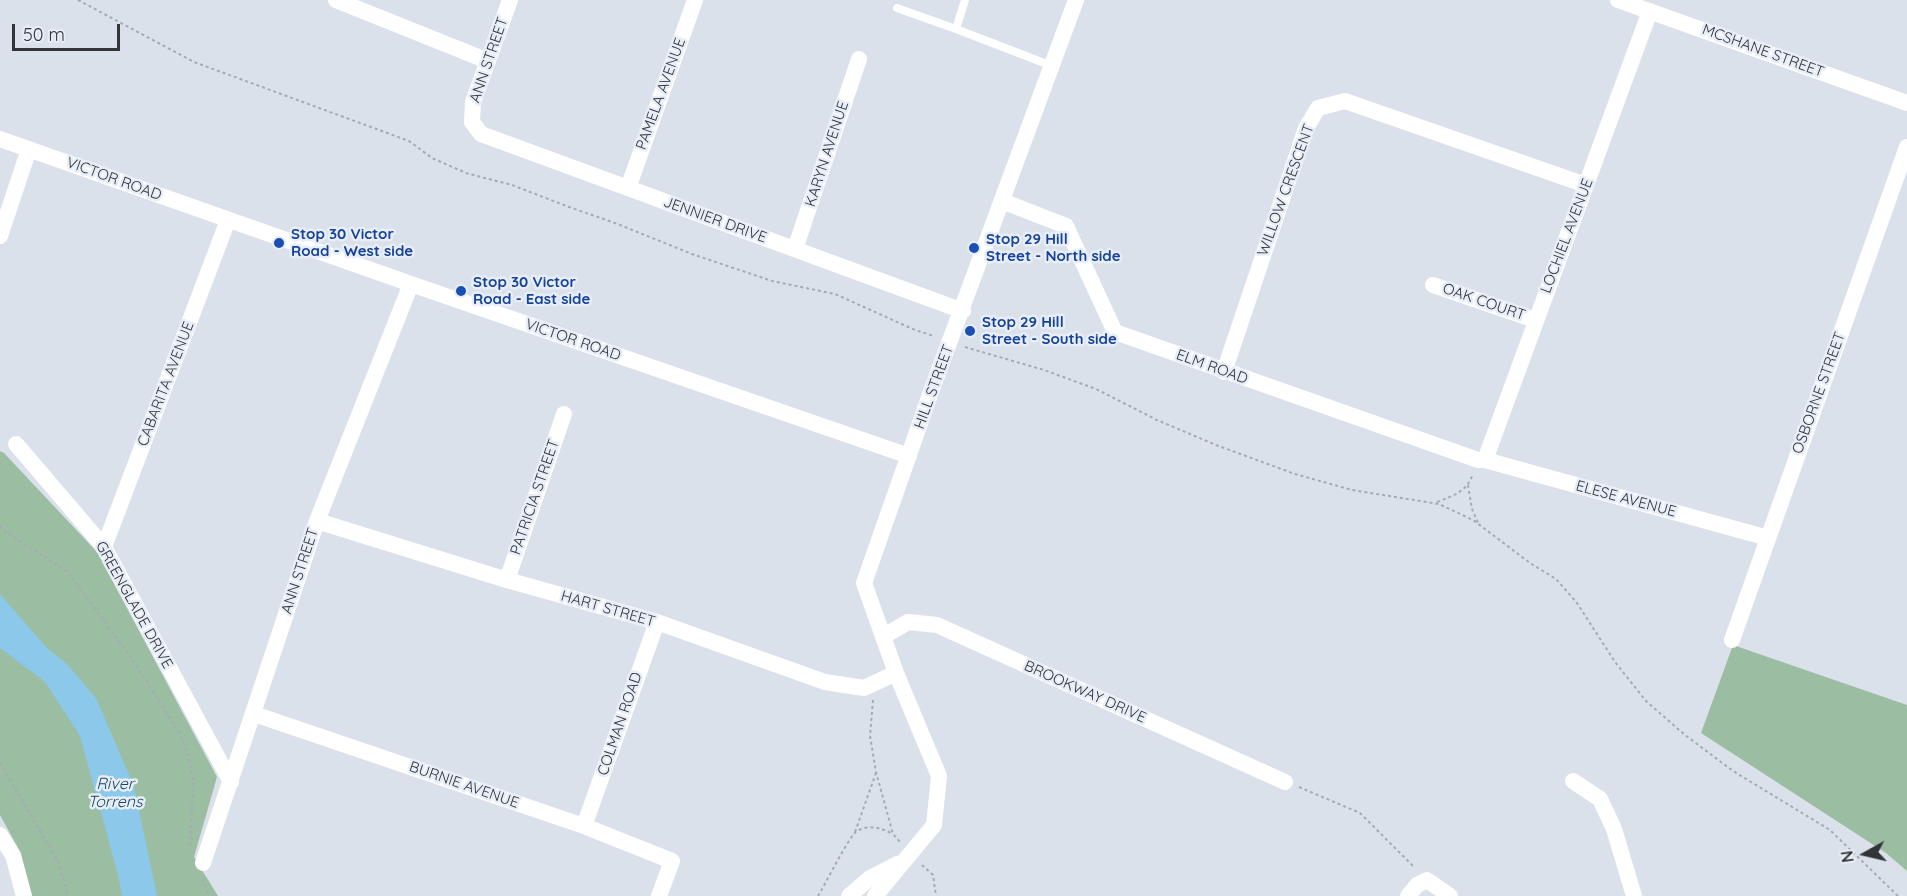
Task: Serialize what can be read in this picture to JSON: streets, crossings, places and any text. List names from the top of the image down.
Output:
{
  "streets": {
    "street": [
      "MCSHANE STREET",
      "ANN STREET",
      "PAMELA AVENUE",
      "KARYN AVENUE",
      "VICTOR ROAD",
      "WILLOW CRESCENT",
      "JENNIER DRIVE",
      "LOCHIEL AVENUE",
      "OAK COURT",
      "ELM ROAD",
      "CABARITA AVENUE",
      "HILL STREET",
      "OSBORNE STREET",
      "PATRICIA STREET",
      "ELESE AVENUE",
      "GREENGLADE DRIVE",
      "HART STREET",
      "BROOKWAY DRIVE",
      "COLMAN ROAD",
      "BURNIE AVENUE"
    ]
  },
  "crossings": [
    ["MCSHANE STREET", "LOCHIEL AVENUE"],
    ["ANN STREET", "VICTOR ROAD"],
    ["ANN STREET", "JENNIER DRIVE"],
    ["ANN STREET", "GREENGLADE DRIVE"],
    ["ANN STREET", "HART STREET"],
    ["ANN STREET", "BURNIE AVENUE"],
    ["PAMELA AVENUE", "JENNIER DRIVE"],
    ["KARYN AVENUE", "JENNIER DRIVE"],
    ["VICTOR ROAD", "CABARITA AVENUE"],
    ["VICTOR ROAD", "HILL STREET"],
    ["WILLOW CRESCENT", "LOCHIEL AVENUE"],
    ["WILLOW CRESCENT", "ELM ROAD"],
    ["JENNIER DRIVE", "HILL STREET"],
    ["LOCHIEL AVENUE", "OAK COURT"],
    ["LOCHIEL AVENUE", "ELM ROAD"],
    ["LOCHIEL AVENUE", "ELESE AVENUE"],
    ["ELM ROAD", "HILL STREET"],
    ["ELM ROAD", "ELESE AVENUE"],
    ["CABARITA AVENUE", "GREENGLADE DRIVE"],
    ["HILL STREET", "HART STREET"],
    ["HILL STREET", "BROOKWAY DRIVE"],
    ["OSBORNE STREET", "ELESE AVENUE"],
    ["PATRICIA STREET", "HART STREET"],
    ["HART STREET", "COLMAN ROAD"],
    ["COLMAN ROAD", "BURNIE AVENUE"]
  ],
  "water": ["River Torrens"],
  "places": [
    "Stop 30 Victor Road - West side",
    "Stop 29 Hill Street - North side",
    "Stop 30 Victor Road - East side",
    "Stop 29 Hill Street - South side"
  ],
  "scale_bar": "50 m",
  "north": "left"
}
